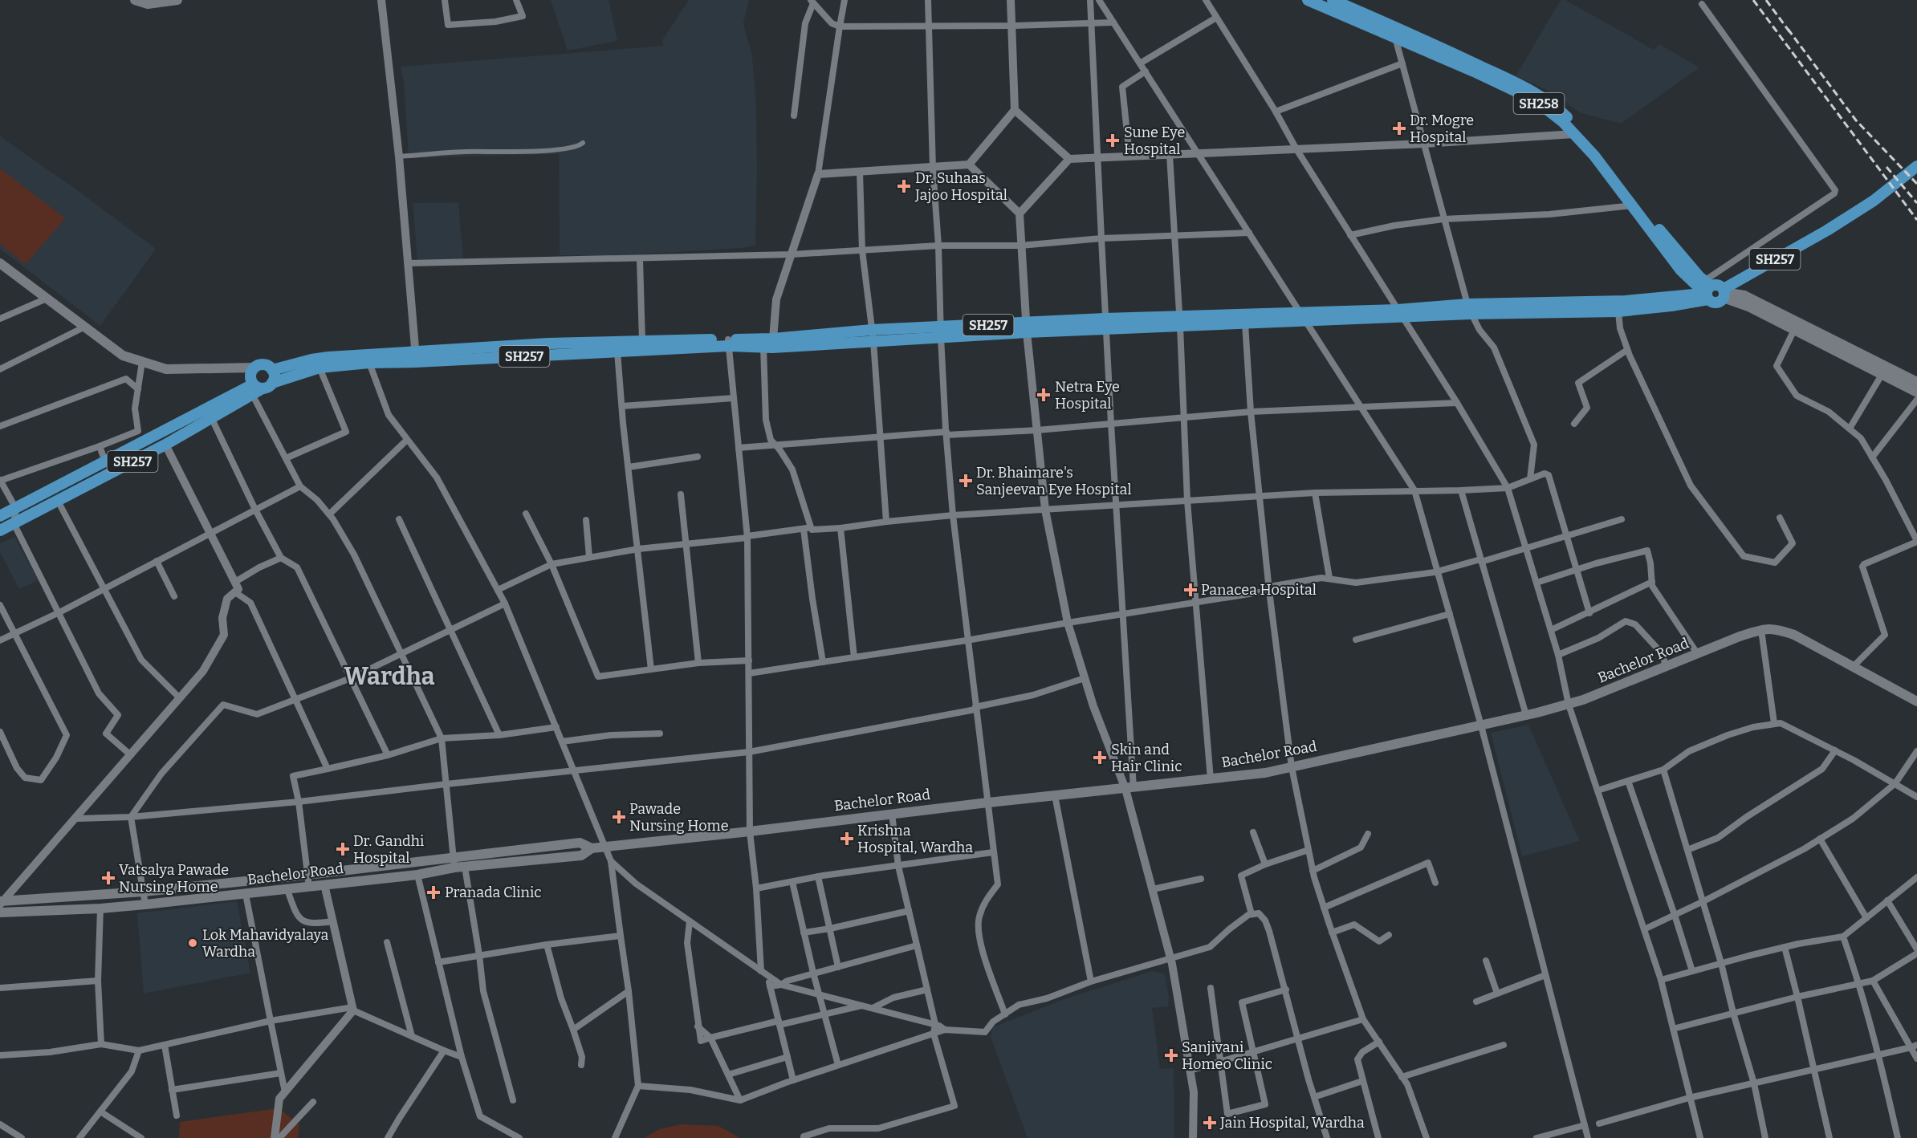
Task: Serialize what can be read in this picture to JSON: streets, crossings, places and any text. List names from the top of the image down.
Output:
{
  "streets": {
    "main road": ["SH258", "SH257", "Bachelor Road"]
  },
  "crossings": [
    ["SH258", "SH257"]
  ],
  "districts": ["Wardha"],
  "places": {
    "health": [
      "Dr. Mogre Hospital",
      "Sune Eye Hospital",
      "Dr. Suhaas Jajoo Hospital",
      "Netra Eye Hospital",
      "Dr. Bhaimare's Sanjeevan Eye Hospital",
      "Panacea Hospital",
      "Skin and Hair Clinic",
      "Pawade Nursing Home",
      "Krishna Hospital, Wardha",
      "Dr. Gandhi Hospital",
      "Vatsalya Pawade Nursing Home",
      "Pranada Clinic",
      "Sanjivani Homeo Clinic",
      "Jain Hospital, Wardha"
    ],
    "other": ["Lok Mahavidyalaya Wardha"]
  }
}
